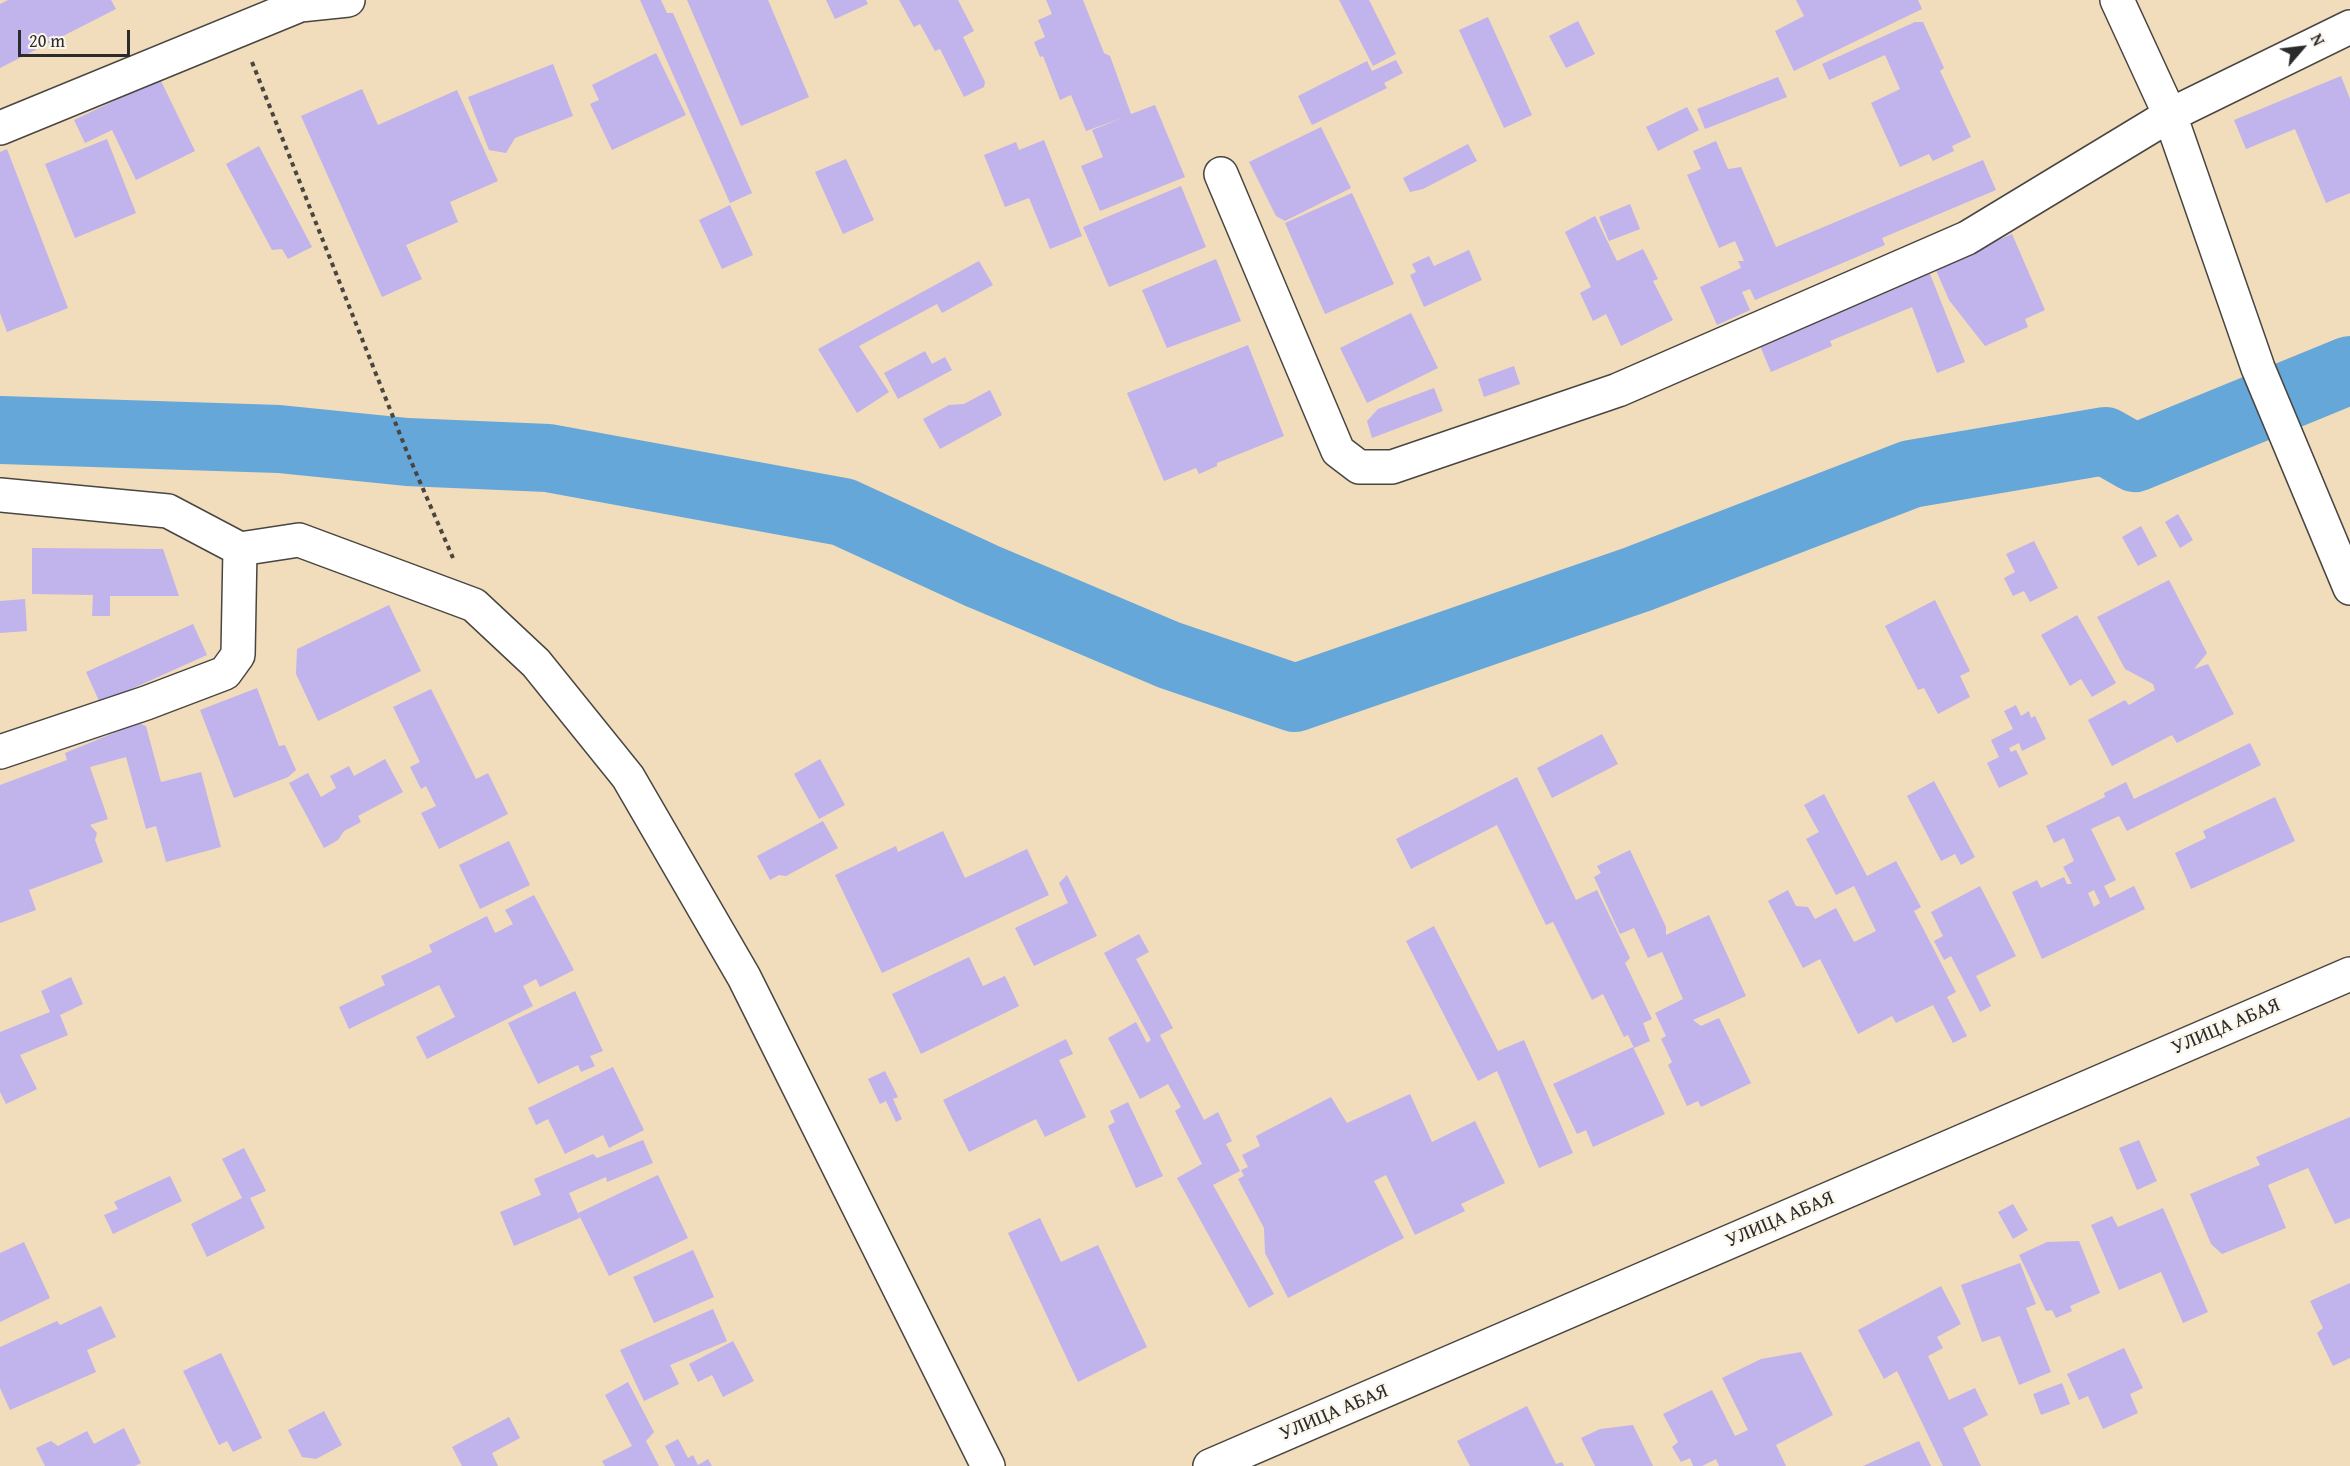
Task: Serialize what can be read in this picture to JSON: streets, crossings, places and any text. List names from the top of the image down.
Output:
{
  "streets": {
    "street": ["УЛИЦА АБАЯ"]
  },
  "scale_bar": "20 m",
  "north": "top right"
}
